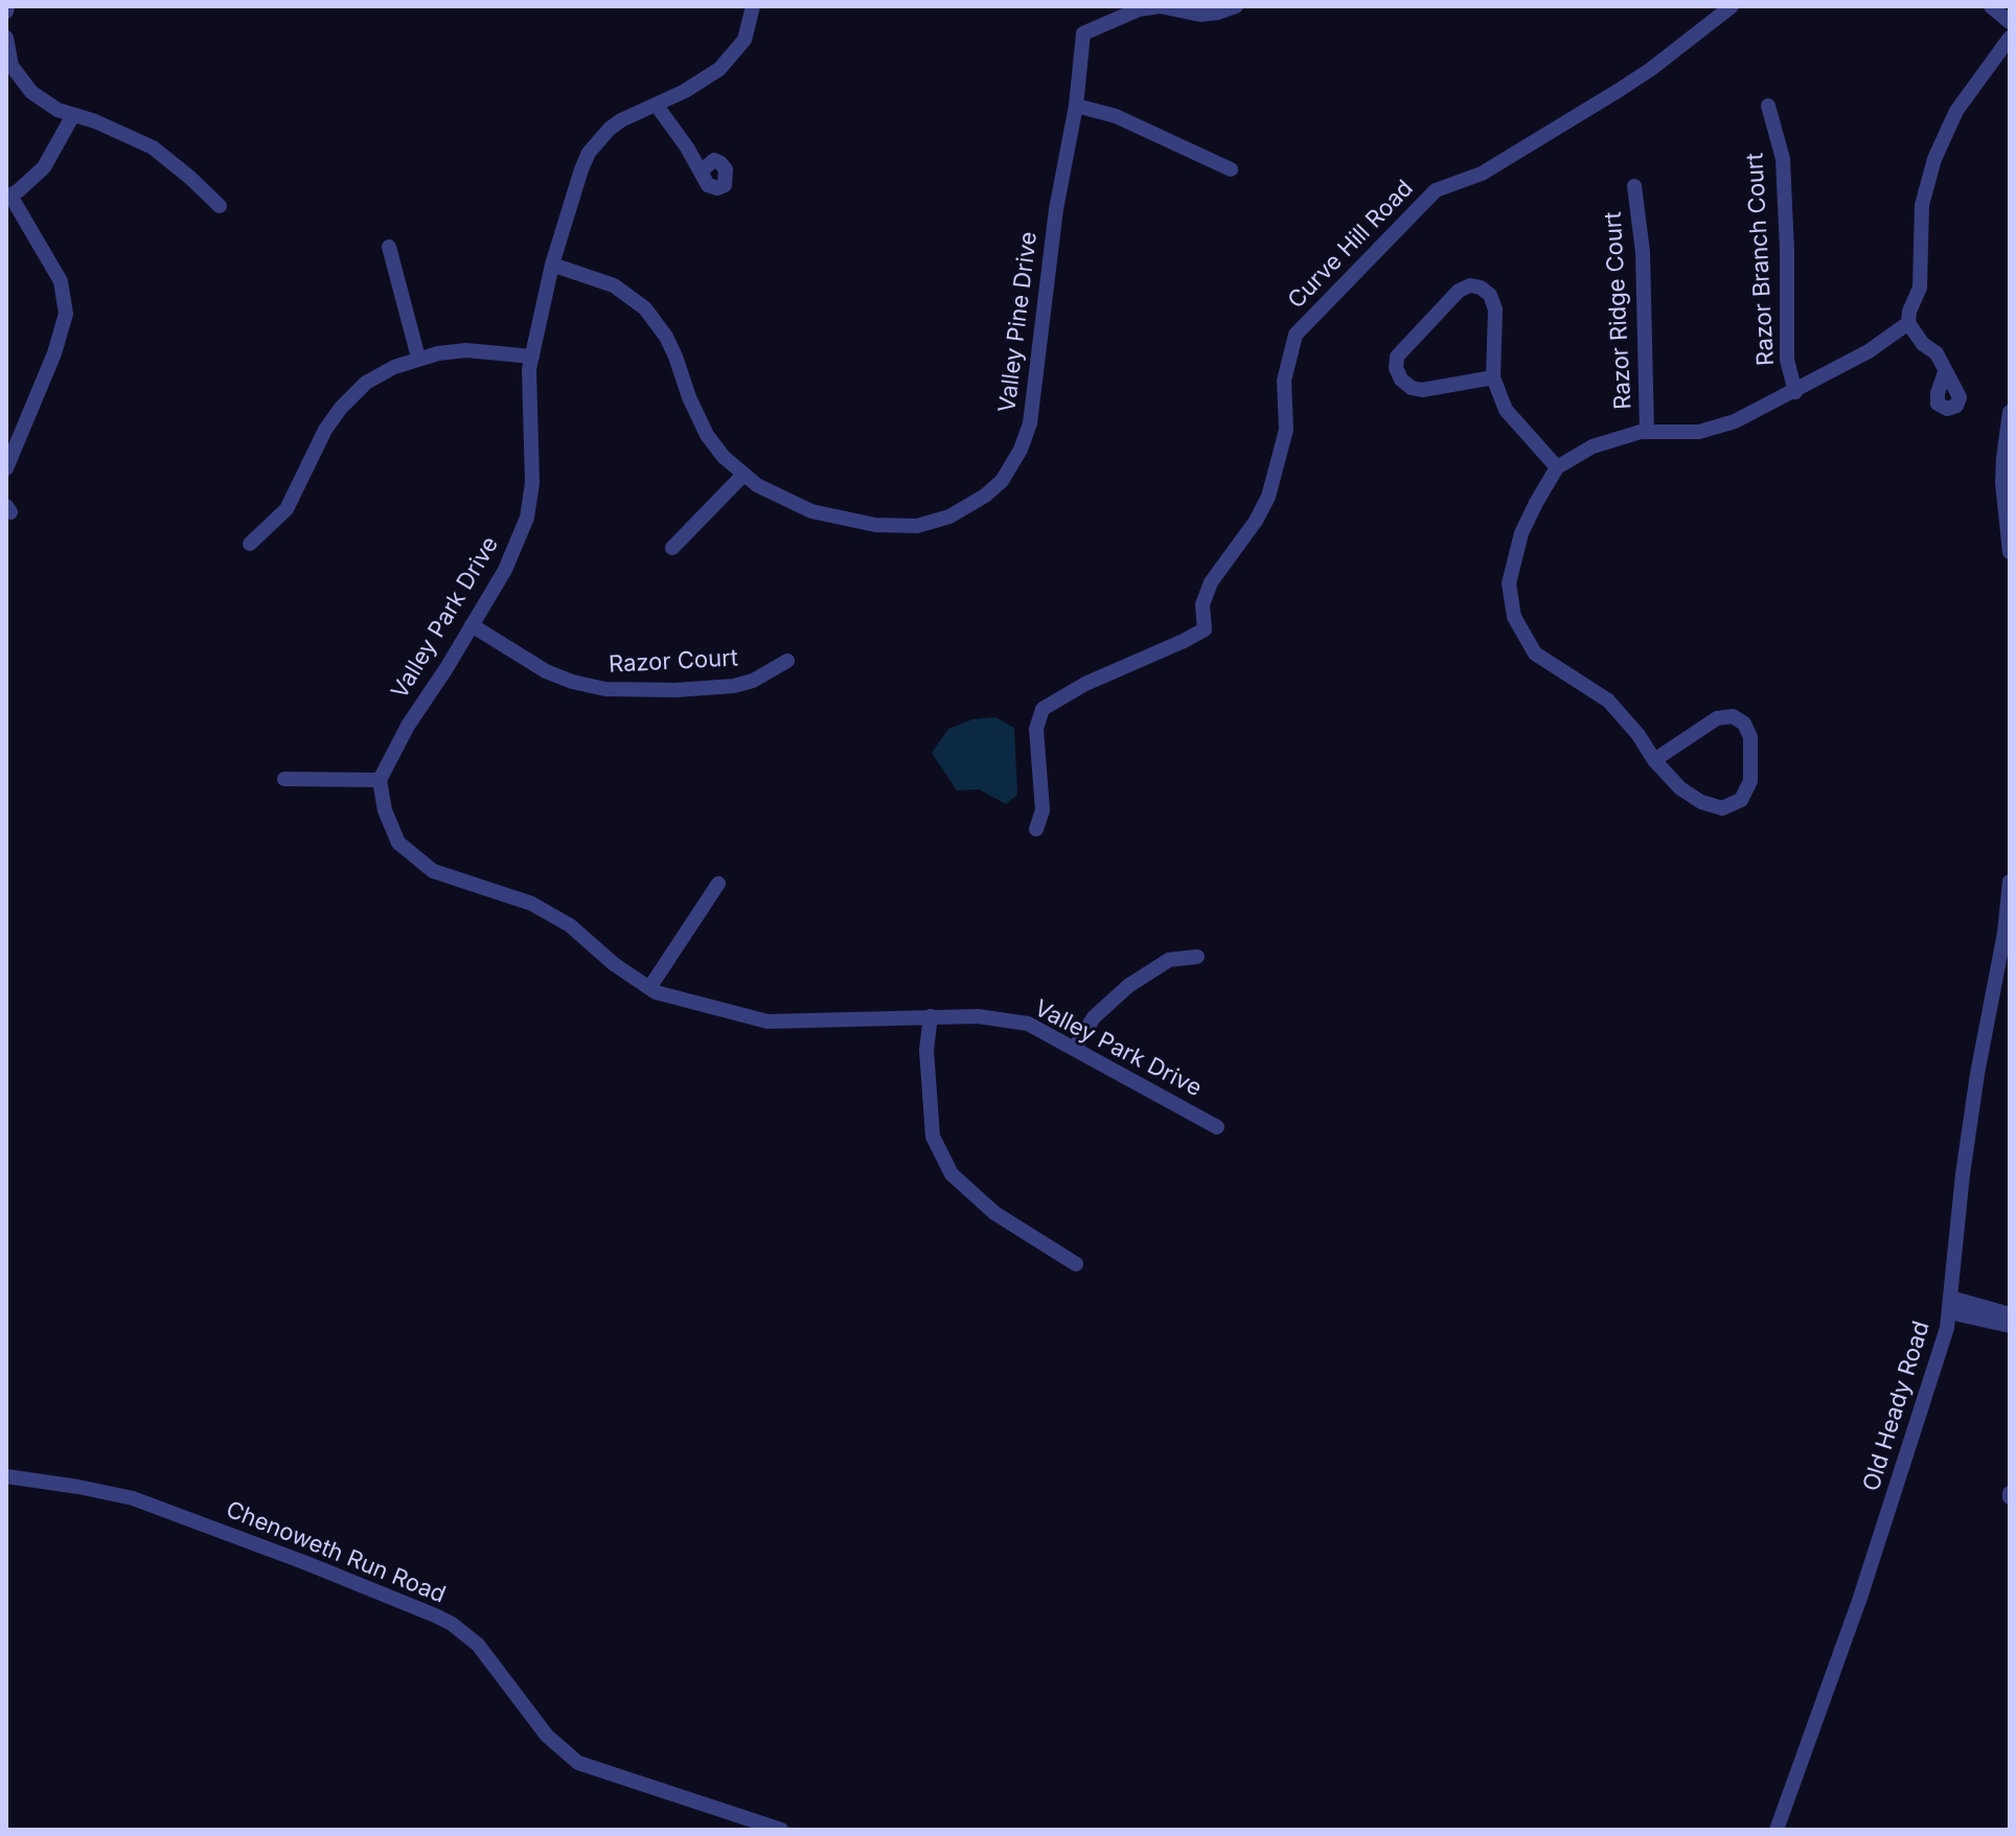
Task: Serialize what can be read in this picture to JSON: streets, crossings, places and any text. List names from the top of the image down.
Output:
{
  "streets": {
    "street": [
      "Curve Hill Road",
      "Razor Branch Court",
      "Razor Ridge Court",
      "Valley Pine Drive",
      "Valley Park Drive",
      "Razor Court",
      "Old Heady Road",
      "Chenoweth Run Road"
    ]
  },
  "crossings": [
    ["Razor Branch Court", "Razor Ridge Court"],
    ["Valley Pine Drive", "Valley Park Drive"],
    ["Valley Park Drive", "Razor Court"]
  ]
}
